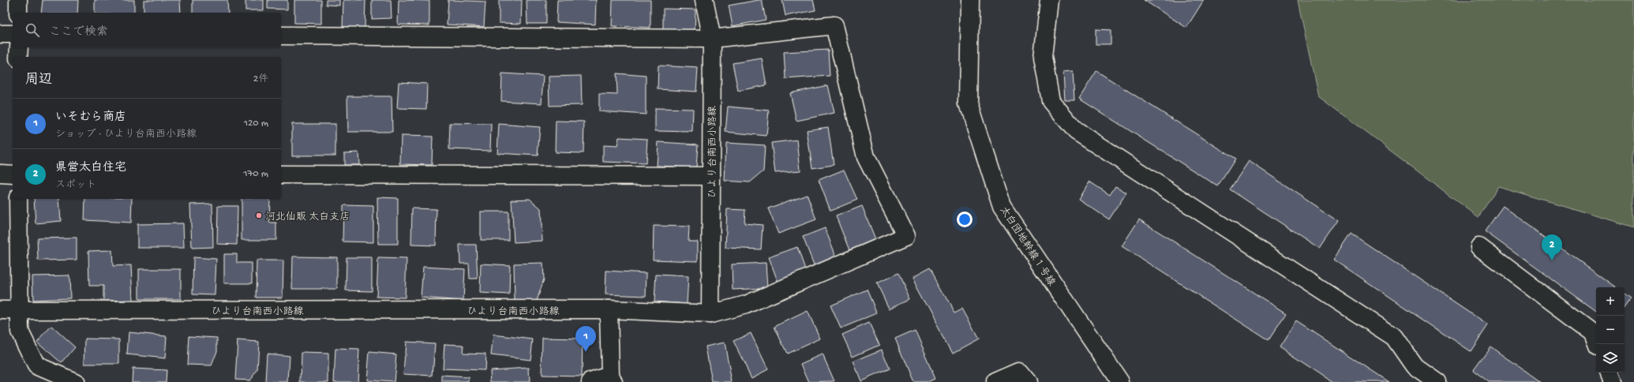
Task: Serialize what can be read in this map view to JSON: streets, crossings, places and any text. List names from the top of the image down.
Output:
{
  "streets": {
    "street": ["ひより台南西小路線", "太白団地幹線１号線"]
  },
  "places": ["河北仙販 太白支店"],
  "page": {
    "search": "ここで検索",
    "heading": ["周辺", "2件"],
    "list": [
      {
        "mark": "1",
        "name": "いそむら商店",
        "note": "ショップ · ひより台南西小路線",
        "value": "120 m"
      },
      {
        "mark": "2",
        "name": "県営太白住宅",
        "note": "スポット",
        "value": "170 m"
      }
    ],
    "pins": ["2", "1"],
    "map_buttons": ["+", "−"]
  }
}
